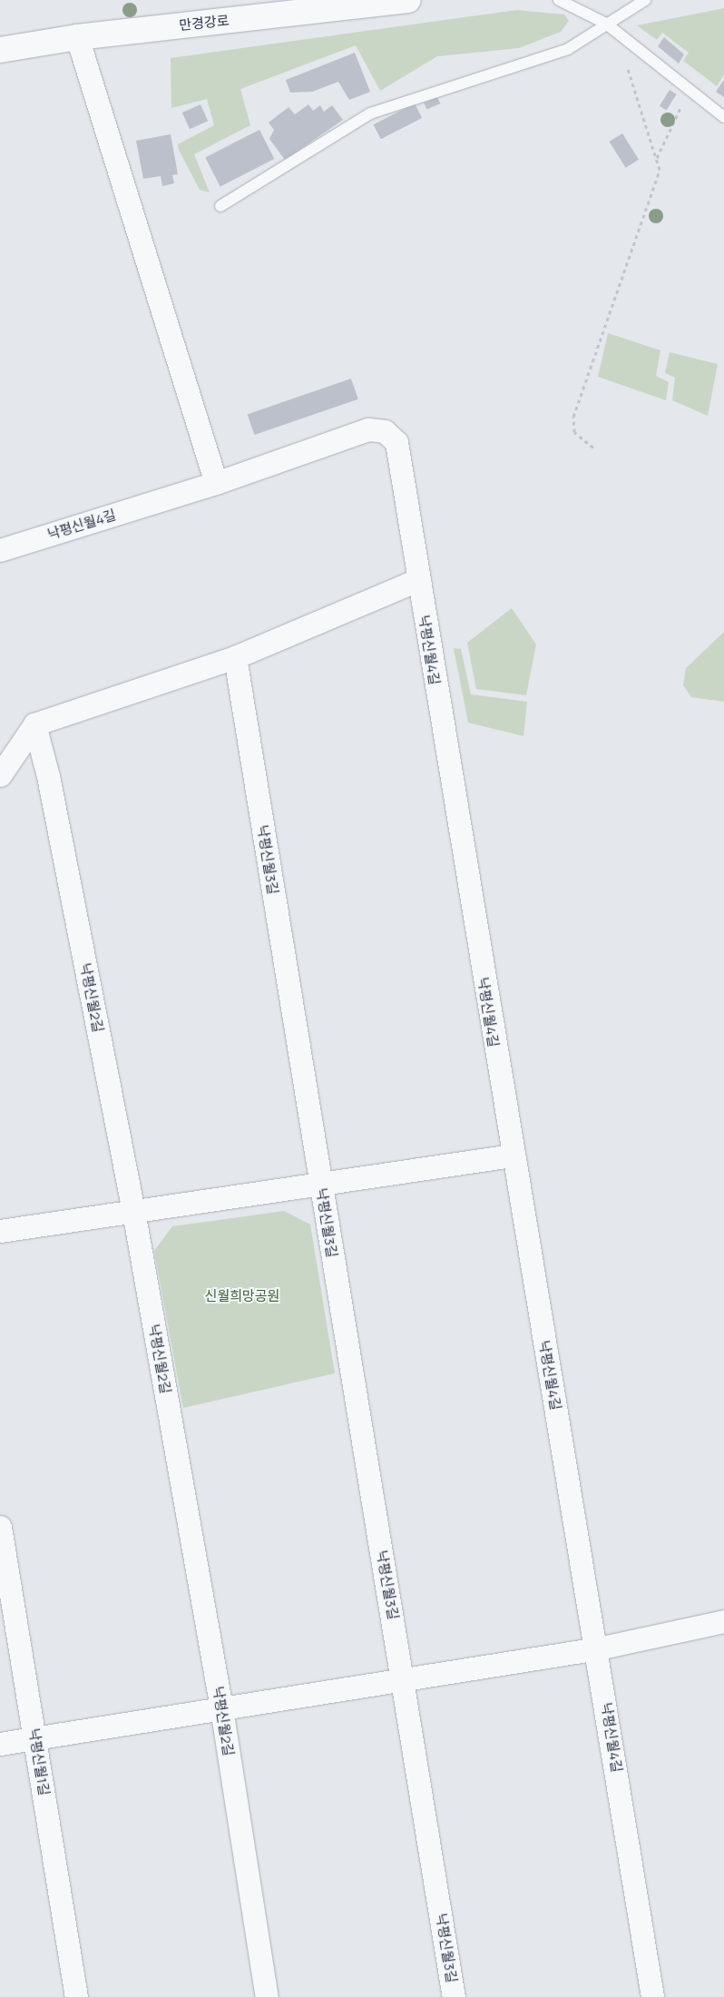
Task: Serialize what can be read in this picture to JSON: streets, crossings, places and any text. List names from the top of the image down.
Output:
{
  "streets": {
    "street": [
      "만경강로",
      "낙평신월4길",
      "낙평신월3길",
      "낙평신월2길",
      "낙평신월1길"
    ]
  },
  "parks": ["신월희망공원"]
}
